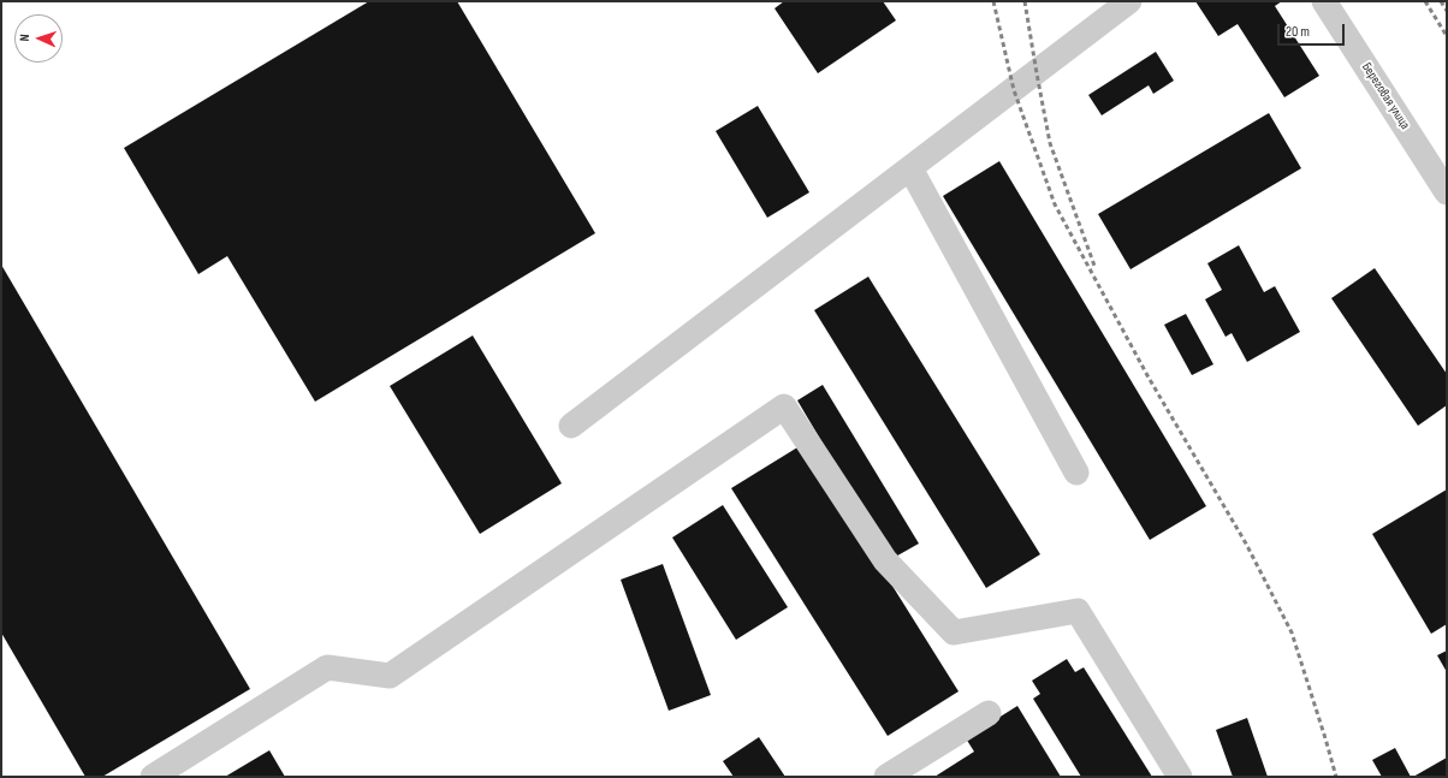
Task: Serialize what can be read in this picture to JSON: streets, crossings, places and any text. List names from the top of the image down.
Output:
{
  "streets": {
    "street": ["Береговая улица"]
  },
  "scale_bar": "20 m",
  "north": "left"
}
